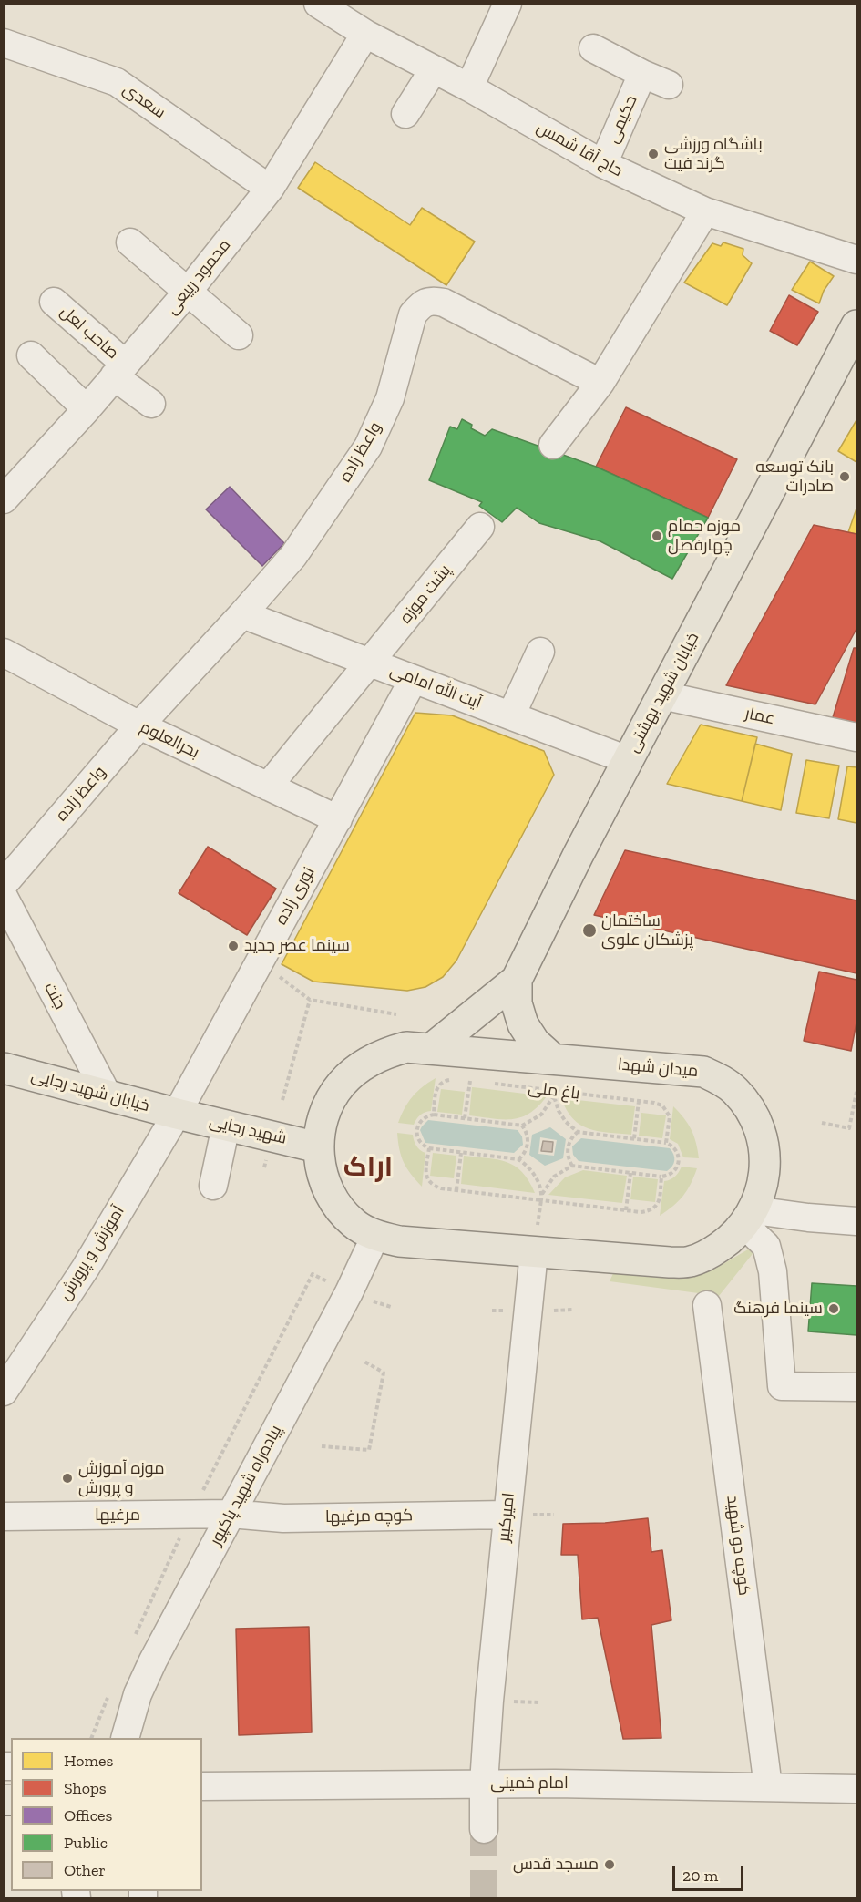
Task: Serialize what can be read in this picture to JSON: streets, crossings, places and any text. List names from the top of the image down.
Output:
{
  "streets": {
    "main road": [
      "خیابان شهید بهشتی",
      "میدان شهدا",
      "خیابان شهید رجایی",
      "شهید رجایی"
    ],
    "street": [
      "سعدی",
      "حکیمی",
      "حاج آقا شمس",
      "محمود ربیعی",
      "صاحب لعل",
      "واعظ زاده",
      "پشت موزه",
      "آیت الله امامی",
      "عمار",
      "بحرالعلوم",
      "نوری زاده",
      "جنت",
      "آموزش و پرورش",
      "پیاده‌راه شهید پاکپور",
      "مرغیها",
      "کوچه مرغیها",
      "امیرکبیر",
      "کوچه دو شهید",
      "امام خمینی"
    ],
    "path": ["باغ ملی"]
  },
  "crossings": [
    ["سعدی", "محمود ربیعی"],
    ["حکیمی", "حاج آقا شمس"],
    ["حاج آقا شمس", "محمود ربیعی"],
    ["محمود ربیعی", "صاحب لعل"],
    ["واعظ زاده", "آیت الله امامی"],
    ["واعظ زاده", "بحرالعلوم"],
    ["پشت موزه", "آیت الله امامی"],
    ["پشت موزه", "بحرالعلوم"],
    ["آیت الله امامی", "خیابان شهید بهشتی"],
    ["آیت الله امامی", "نوری زاده"],
    ["خیابان شهید بهشتی", "عمار"],
    ["خیابان شهید بهشتی", "میدان شهدا"],
    ["بحرالعلوم", "نوری زاده"],
    ["نوری زاده", "خیابان شهید رجایی"],
    ["نوری زاده", "شهید رجایی"],
    ["نوری زاده", "آموزش و پرورش"],
    ["جنت", "خیابان شهید رجایی"],
    ["میدان شهدا", "شهید رجایی"],
    ["میدان شهدا", "پیاده‌راه شهید پاکپور"],
    ["میدان شهدا", "امیرکبیر"],
    ["خیابان شهید رجایی", "شهید رجایی"],
    ["خیابان شهید رجایی", "آموزش و پرورش"],
    ["شهید رجایی", "آموزش و پرورش"],
    ["پیاده‌راه شهید پاکپور", "مرغیها"],
    ["پیاده‌راه شهید پاکپور", "کوچه مرغیها"],
    ["مرغیها", "کوچه مرغیها"],
    ["کوچه مرغیها", "امیرکبیر"],
    ["امیرکبیر", "امام خمینی"],
    ["کوچه دو شهید", "امام خمینی"]
  ],
  "districts": ["اراک"],
  "places": [
    "باشگاه ورزشی گرند فیت",
    "بانک توسعه صادرات",
    "موزه حمام چهارفصل",
    "ساختمان پزشکان علوی",
    "سینما عصر جدید",
    "سینما فرهنگ",
    "موزه آموزش و پرورش",
    "مسجد قدس"
  ],
  "legend": [
    "Homes",
    "Shops",
    "Offices",
    "Public",
    "Other"
  ],
  "scale_bar": "20 m"
}
